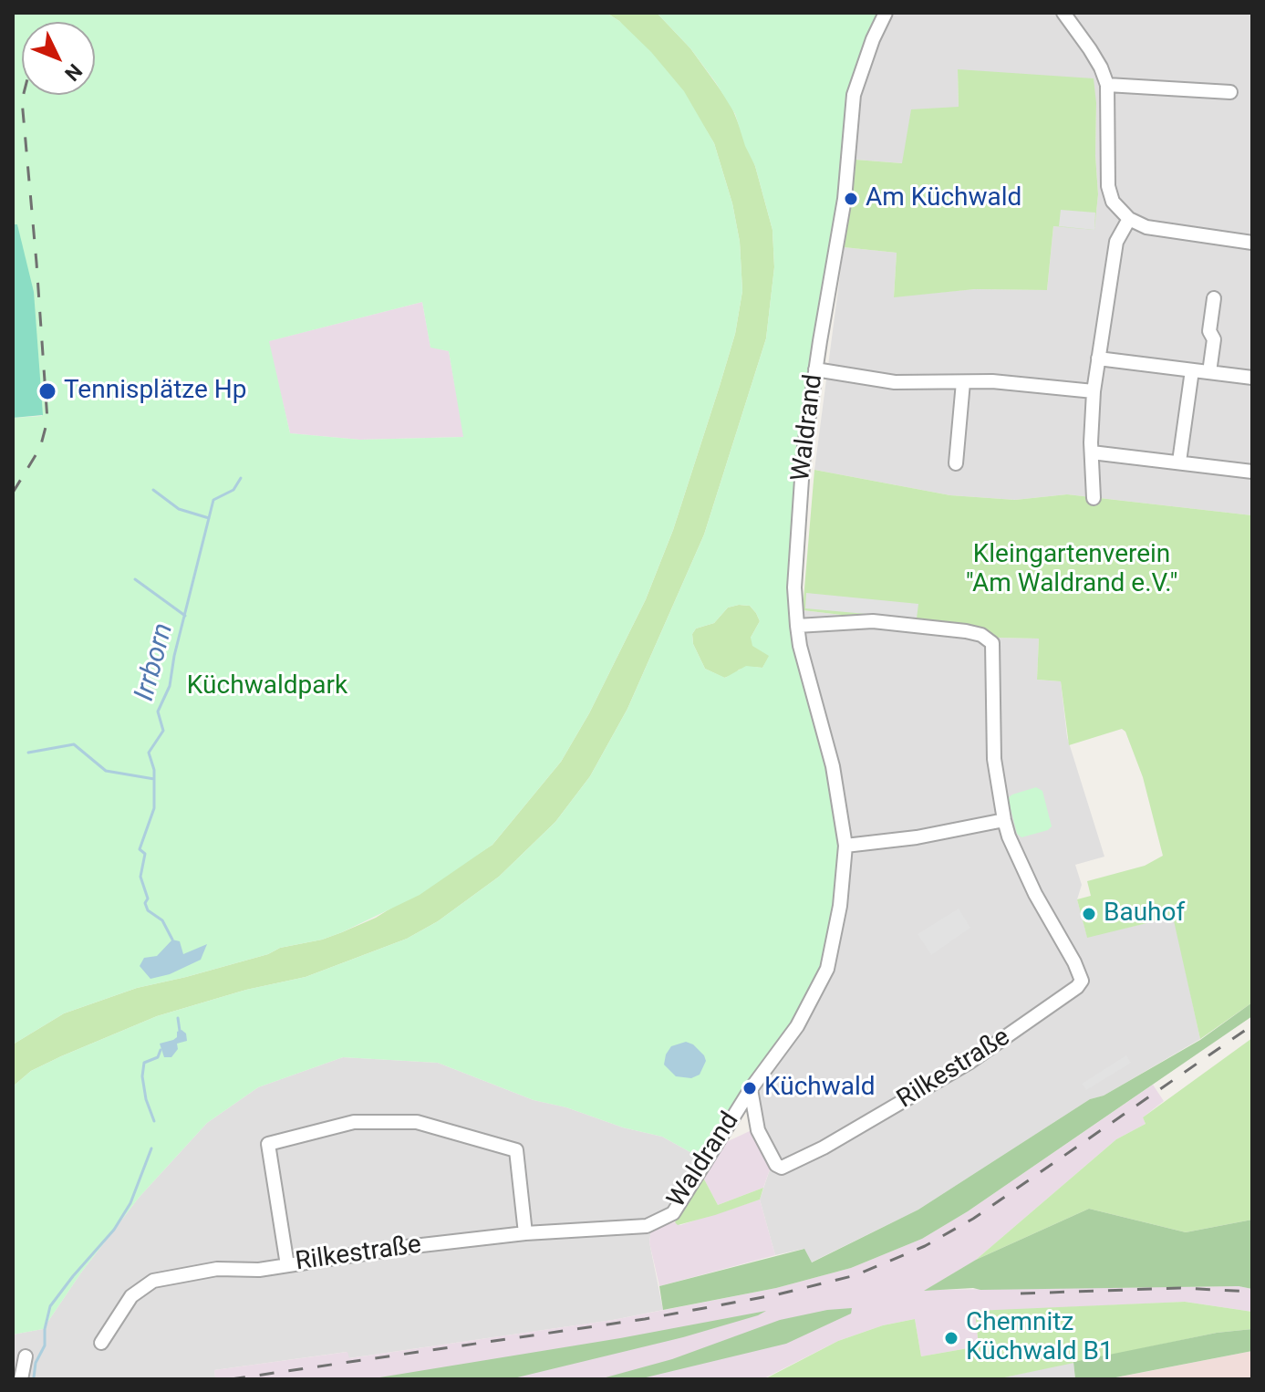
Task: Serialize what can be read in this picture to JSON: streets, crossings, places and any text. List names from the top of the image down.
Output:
{
  "streets": {
    "street": ["Waldrand", "Rilkestraße"]
  },
  "crossings": [
    ["Waldrand", "Rilkestraße"]
  ],
  "water": ["Irrborn"],
  "parks": ["Kleingartenverein \"Am Waldrand e.V.\"", "Küchwaldpark"],
  "places": [
    "Am Küchwald",
    "Tennisplätze Hp",
    "Bauhof",
    "Küchwald",
    "Chemnitz Küchwald B1"
  ],
  "north": "bottom right"
}
